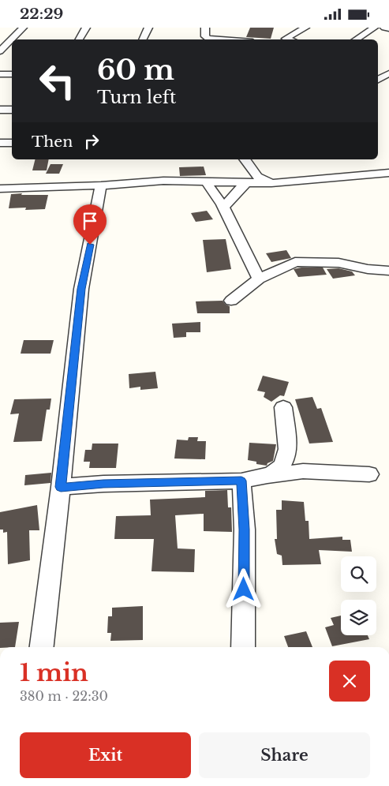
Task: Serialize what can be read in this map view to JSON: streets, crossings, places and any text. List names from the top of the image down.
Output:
{
  "page": {
    "status": "22:29",
    "turn": ["60 m", "Turn left"],
    "then": "Then",
    "heading": ["1 min", "380 m · 22:30"],
    "buttons": ["Exit", "Share"]
  }
}
